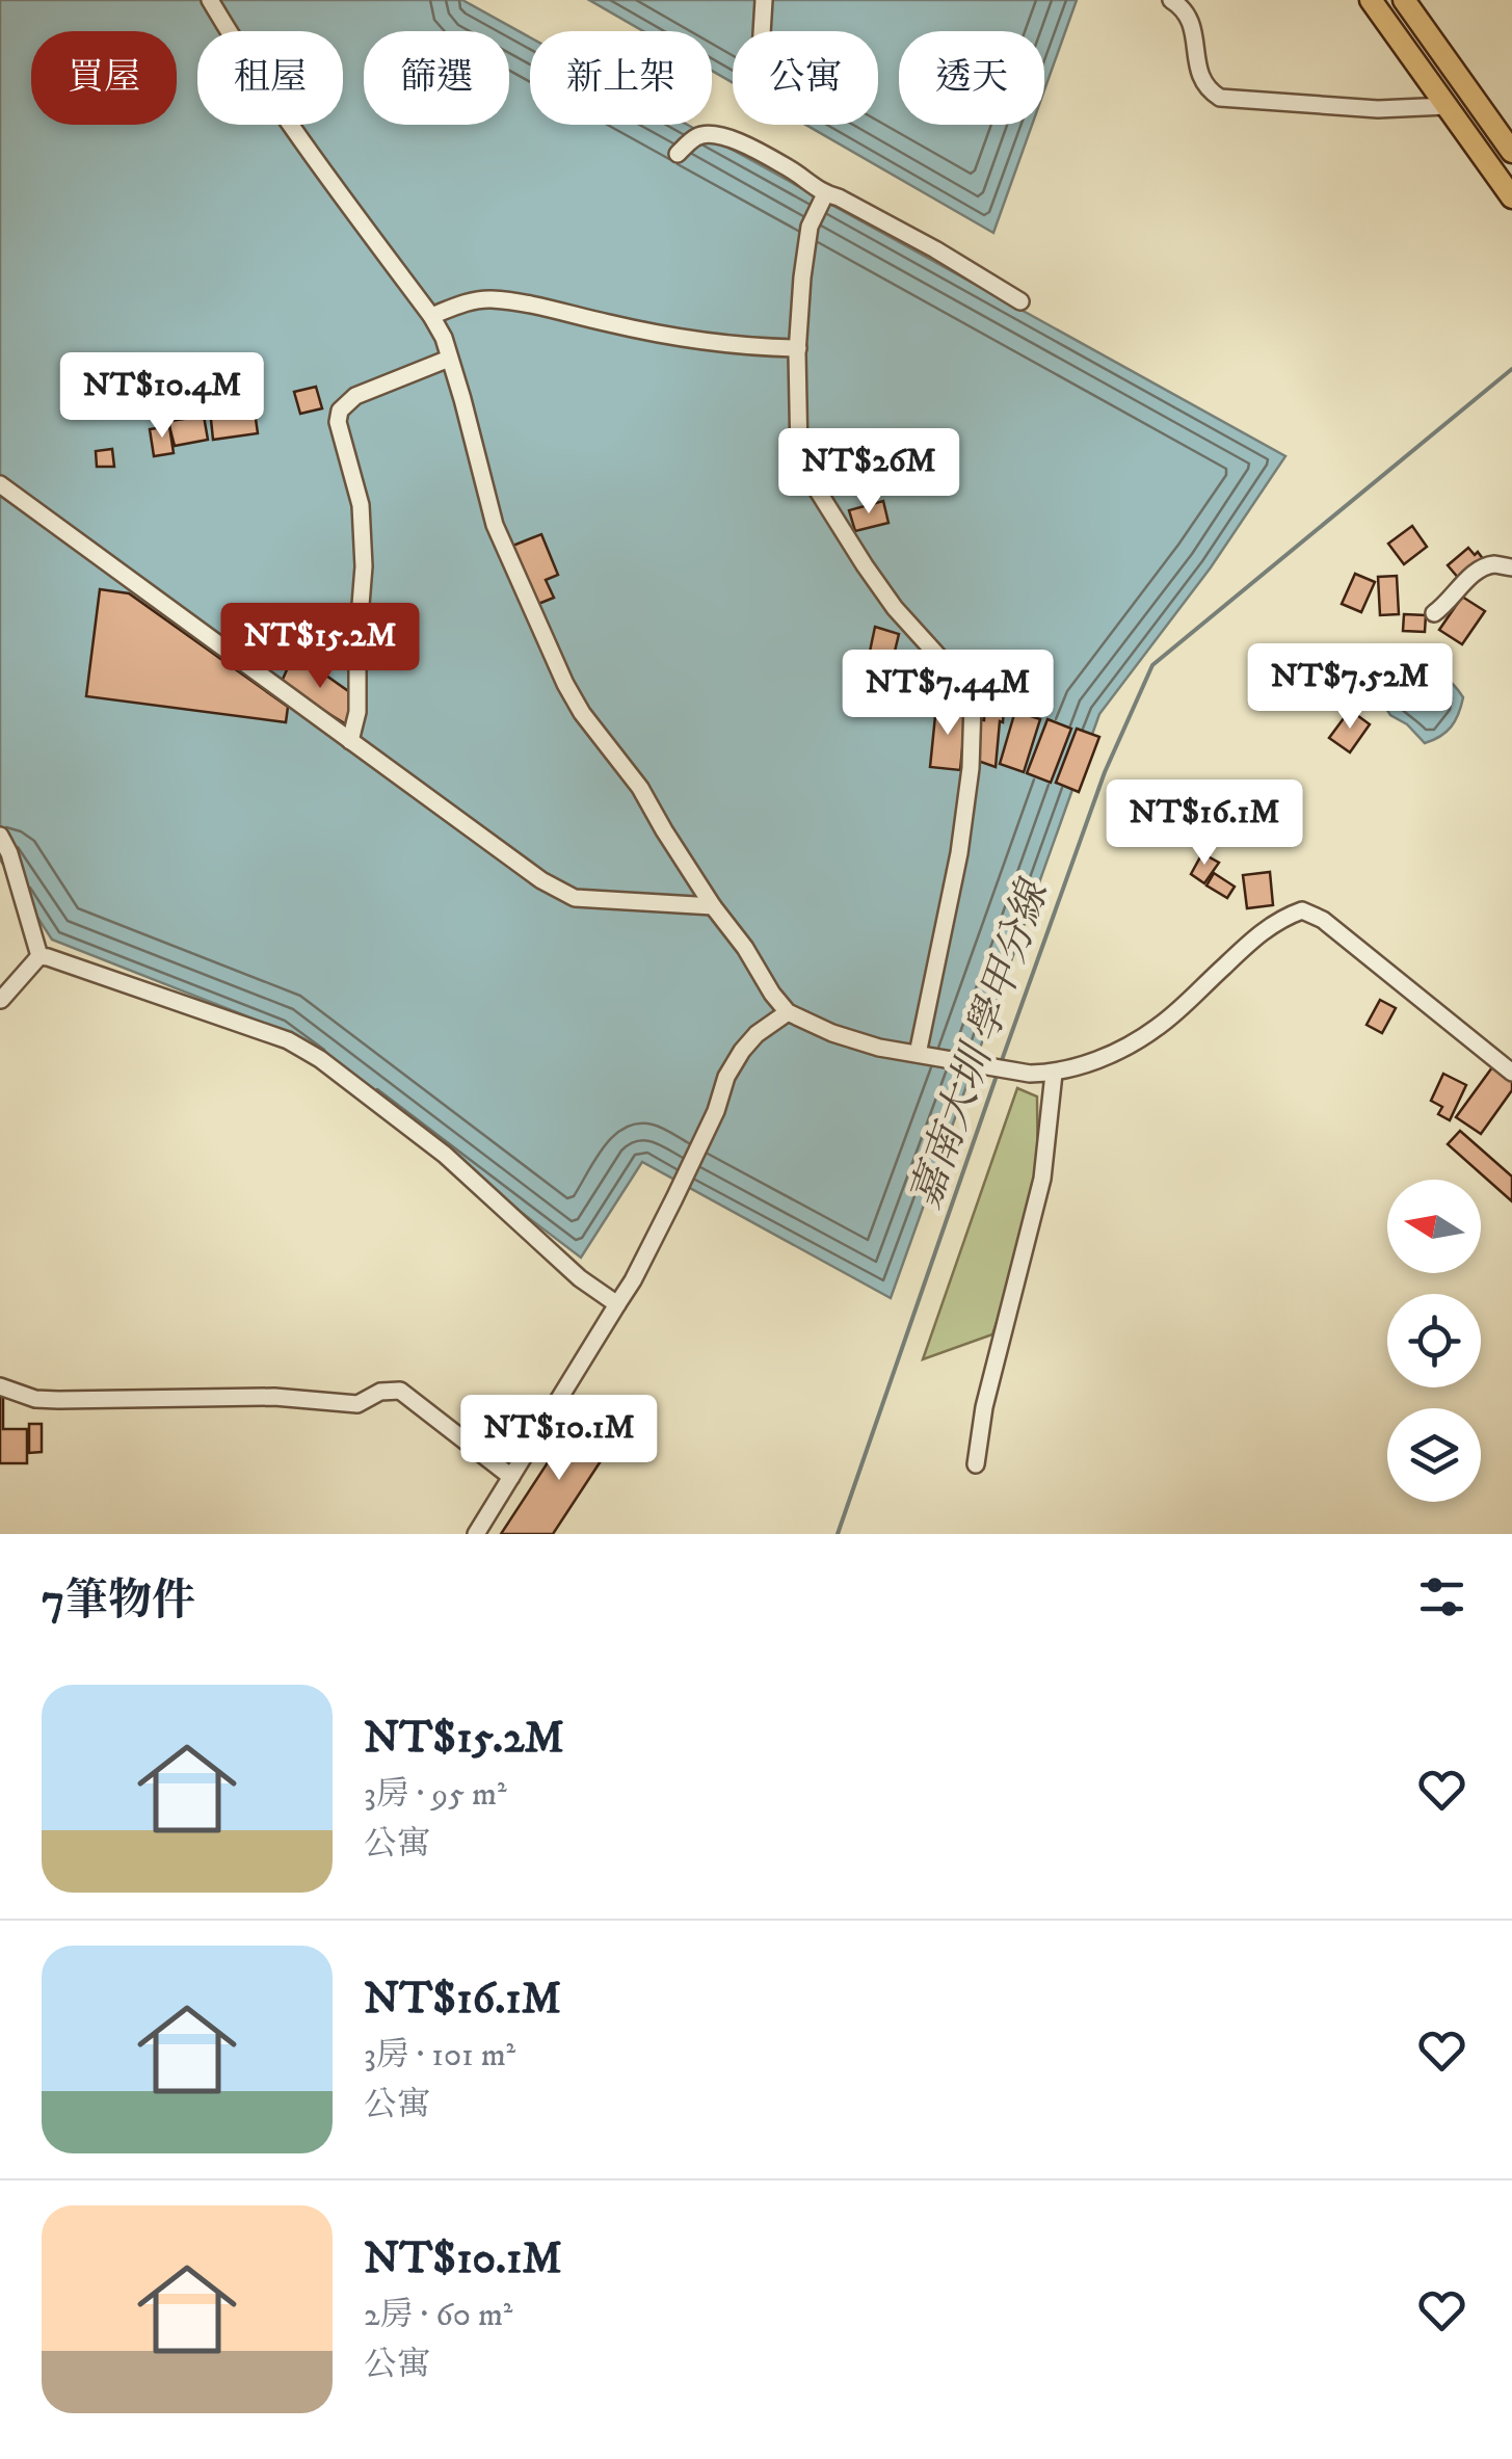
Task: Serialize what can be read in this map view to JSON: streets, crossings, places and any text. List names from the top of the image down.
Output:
{
  "water": ["嘉南大圳 學甲分線"],
  "north": "left",
  "page": {
    "chip": [
      "買屋",
      "租屋",
      "篩選",
      "新上架",
      "公寓",
      "透天"
    ],
    "price": [
      "NT$10.4M",
      "NT$26M",
      "NT$15.2M",
      "NT$7.52M",
      "NT$7.44M",
      "NT$16.1M",
      "NT$10.1M"
    ],
    "heading": "7筆物件",
    "list": [
      {
        "name": "NT$15.2M",
        "note": "3房 · 95 m² · 公寓"
      },
      {
        "name": "NT$16.1M",
        "note": "3房 · 101 m² · 公寓"
      },
      {
        "name": "NT$10.1M",
        "note": "2房 · 60 m² · 公寓"
      }
    ]
  }
}
